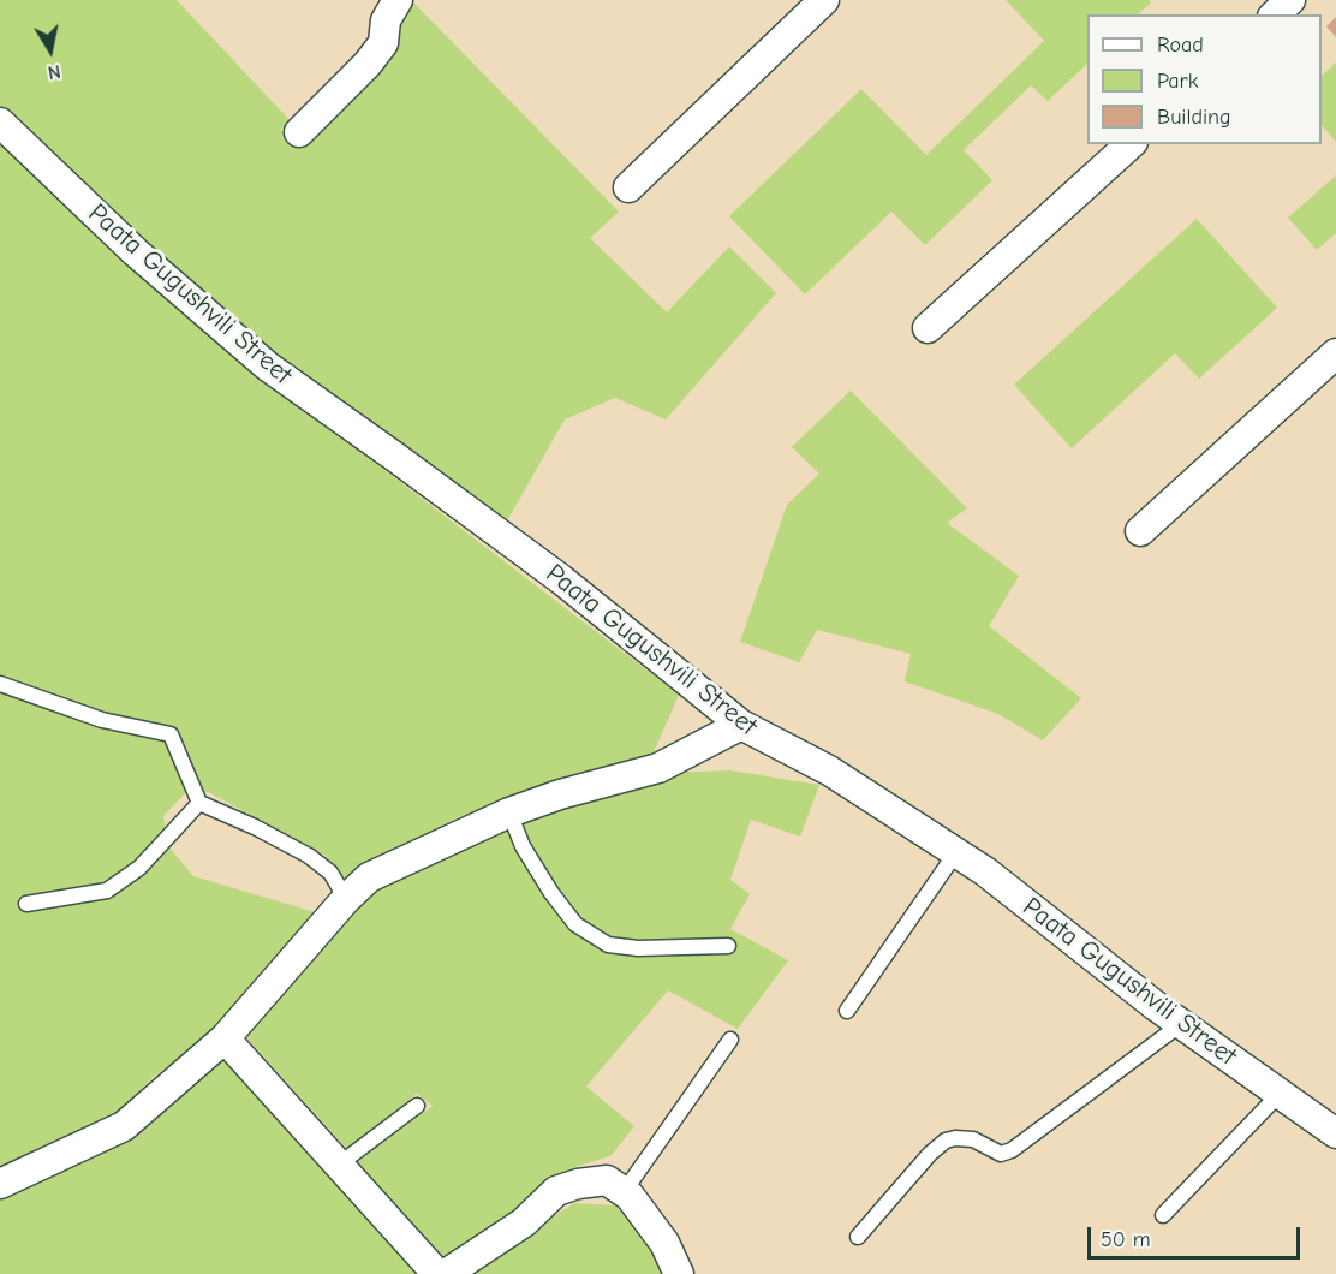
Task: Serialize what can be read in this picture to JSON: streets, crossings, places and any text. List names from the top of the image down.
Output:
{
  "streets": {
    "street": ["Paata Gugushvili Street"]
  },
  "legend": ["Road", "Park", "Building"],
  "scale_bar": "50 m",
  "north": "bottom"
}
